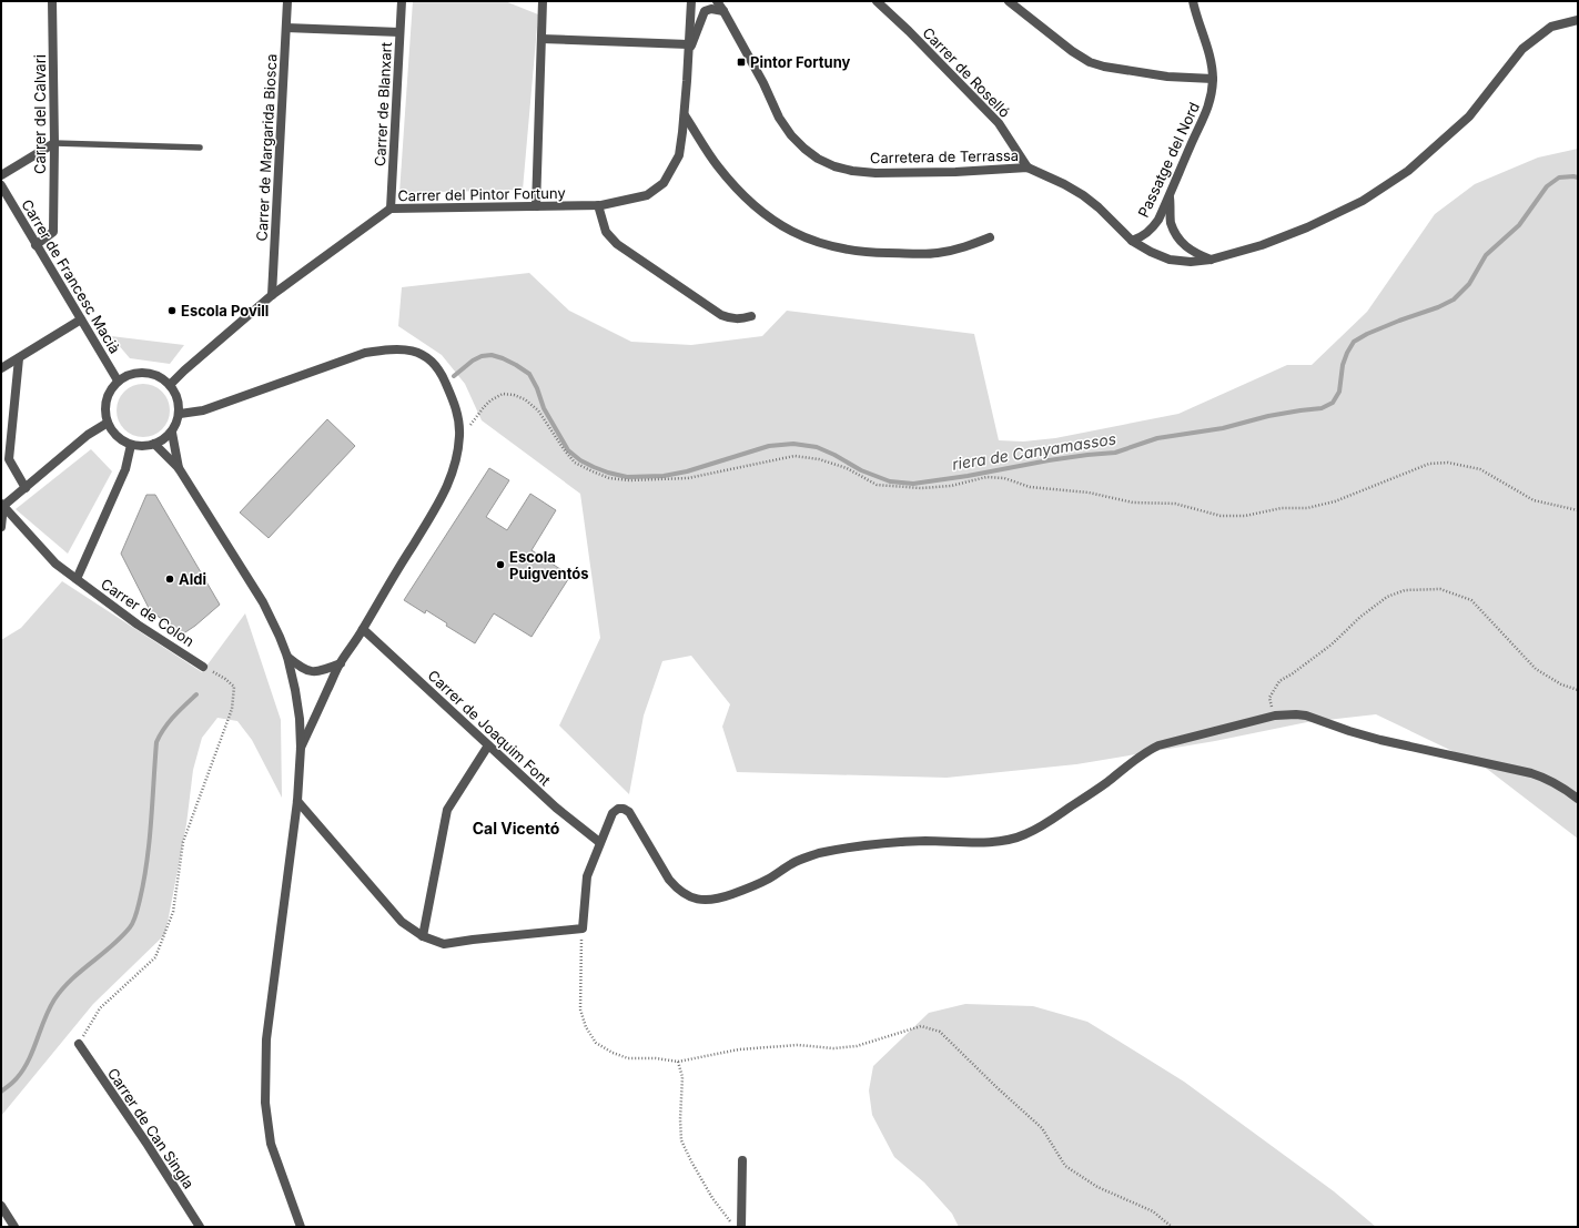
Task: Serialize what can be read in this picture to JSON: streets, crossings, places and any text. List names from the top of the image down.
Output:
{
  "streets": {
    "street": [
      "Carrer de Roselló",
      "Carrer de Blanxart",
      "Carrer del Calvari",
      "Carrer de Margarida Biosca",
      "Carretera de Terrassa",
      "Passatge del Nord",
      "Carrer del Pintor Fortuny",
      "Carrer de Francesc Macià",
      "Carrer de Colon",
      "Carrer de Joaquim Font",
      "Carrer de Can Singla"
    ]
  },
  "crossings": [
    ["Carrer de Roselló", "Carretera de Terrassa"],
    ["Carrer de Blanxart", "Carrer del Pintor Fortuny"],
    ["Carrer del Calvari", "Carrer de Francesc Macià"],
    ["Carrer de Margarida Biosca", "Carrer del Pintor Fortuny"],
    ["Carretera de Terrassa", "Passatge del Nord"],
    ["Carretera de Terrassa", "Carrer del Pintor Fortuny"],
    ["Carrer del Pintor Fortuny", "Carrer de Francesc Macià"]
  ],
  "districts": ["Cal Vicentó"],
  "water": ["riera de Canyamassos"],
  "places": {
    "transit": ["Pintor Fortuny"],
    "other": ["Escola Povill", "Escola Puigventós", "Aldi"]
  }
}
